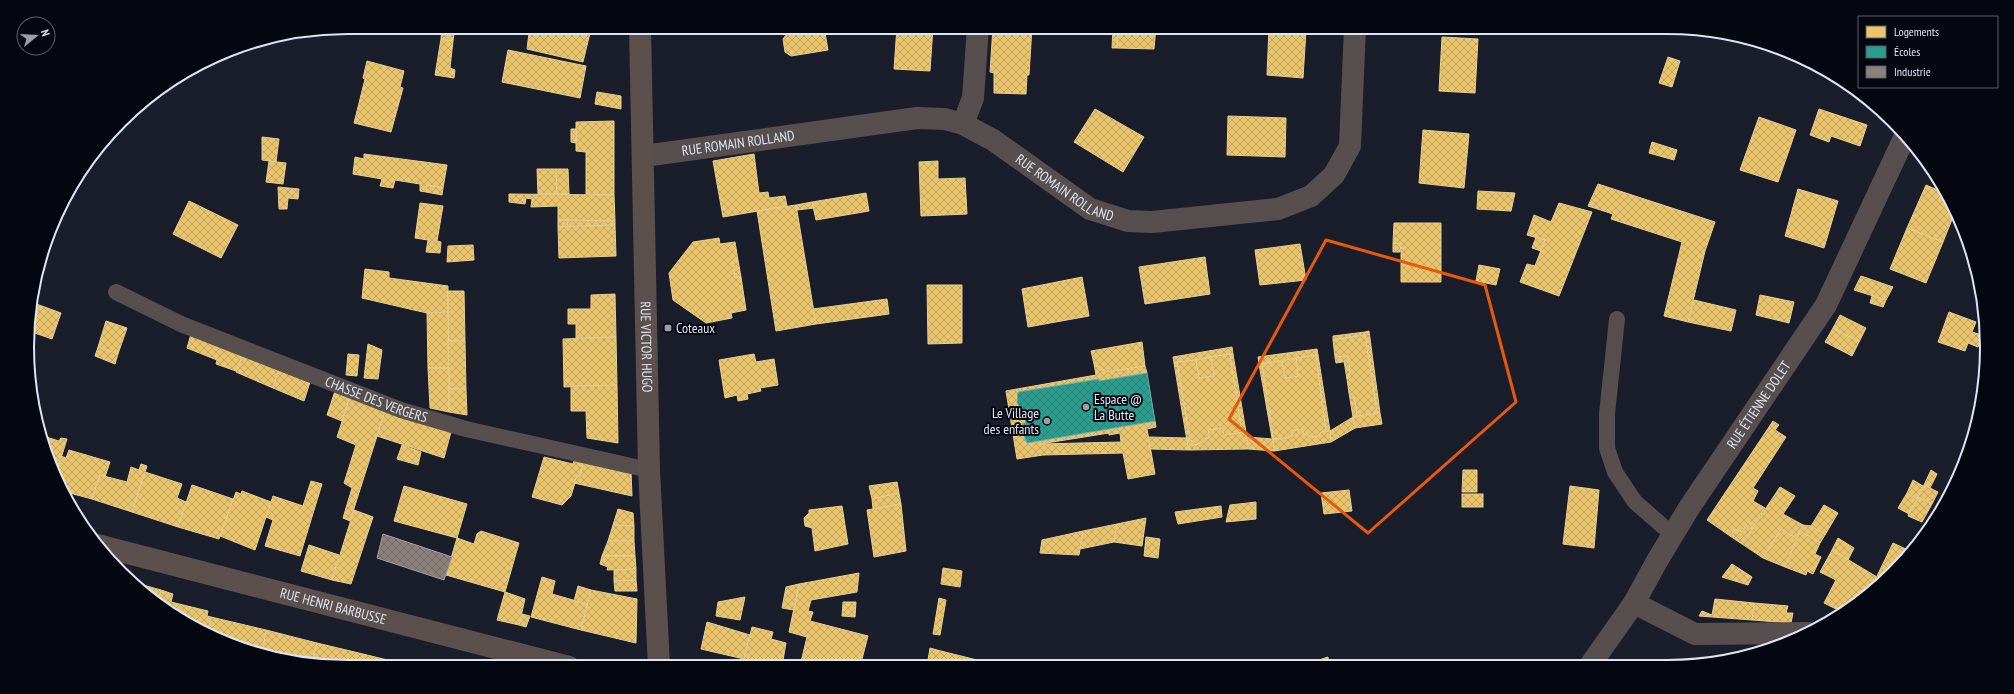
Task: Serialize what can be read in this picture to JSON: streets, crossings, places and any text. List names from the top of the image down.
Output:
{
  "streets": {
    "main road": ["RUE VICTOR HUGO", "RUE HENRI BARBUSSE"],
    "street": ["RUE ROMAIN ROLLAND", "RUE ÉTIENNE DOLET"],
    "lane": ["CHASSE DES VERGERS"]
  },
  "crossings": [
    ["RUE ROMAIN ROLLAND", "RUE VICTOR HUGO"],
    ["RUE VICTOR HUGO", "CHASSE DES VERGERS"]
  ],
  "places": {
    "transit": ["Coteaux"],
    "other": ["Espace @ La Butte", "Le Village des enfants"]
  },
  "legend": ["Logements", "Écoles", "Industrie"],
  "north": "right"
}
